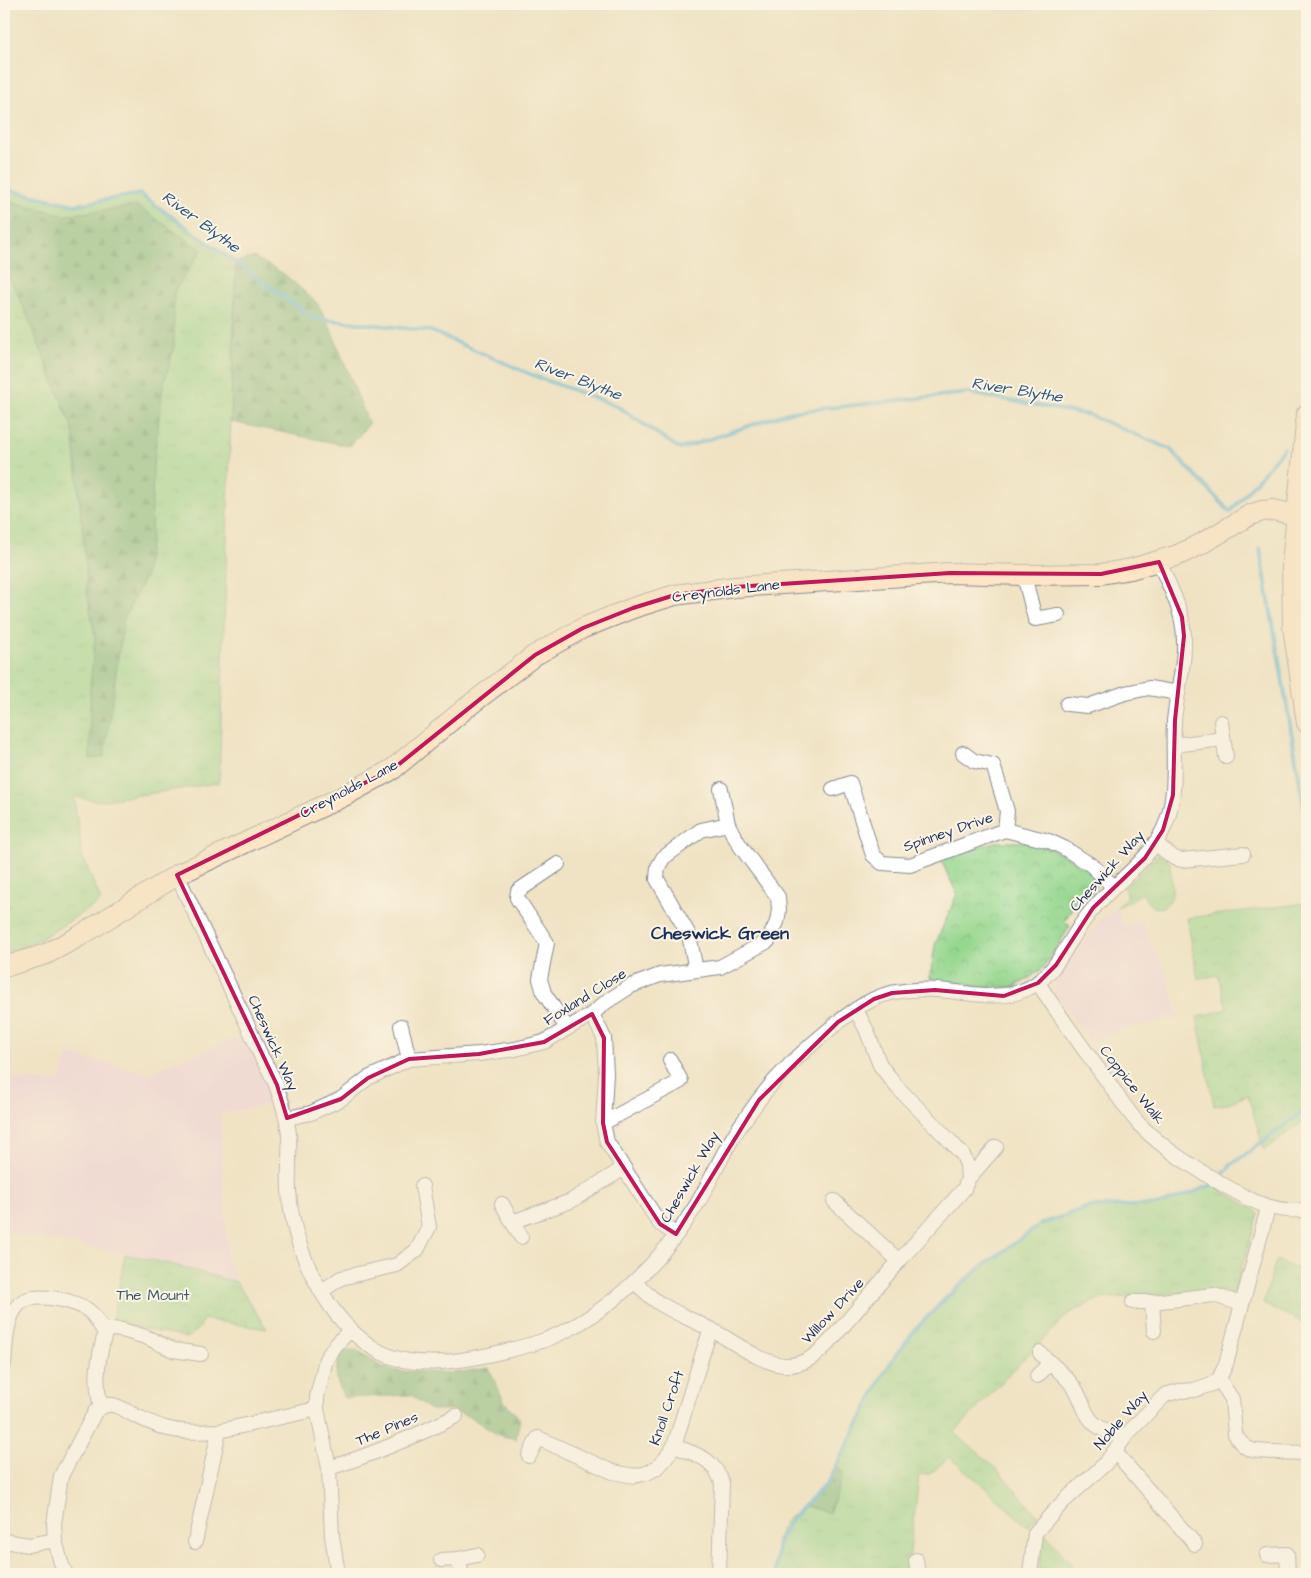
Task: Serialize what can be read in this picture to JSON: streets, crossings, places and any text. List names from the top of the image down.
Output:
{
  "streets": {
    "street": [
      "Creynolds Lane",
      "Spinney Drive",
      "Cheswick Way",
      "Foxland Close",
      "Coppice Walk",
      "Willow Drive",
      "Knoll Croft",
      "Noble Way",
      "The Pines"
    ]
  },
  "crossings": [
    ["Creynolds Lane", "Cheswick Way"],
    ["Spinney Drive", "Cheswick Way"],
    ["Cheswick Way", "Foxland Close"],
    ["Cheswick Way", "Coppice Walk"],
    ["Cheswick Way", "Willow Drive"],
    ["Willow Drive", "Knoll Croft"]
  ],
  "districts": ["Cheswick Green"],
  "water": ["River Blythe"],
  "parks": ["The Mount"]
}
